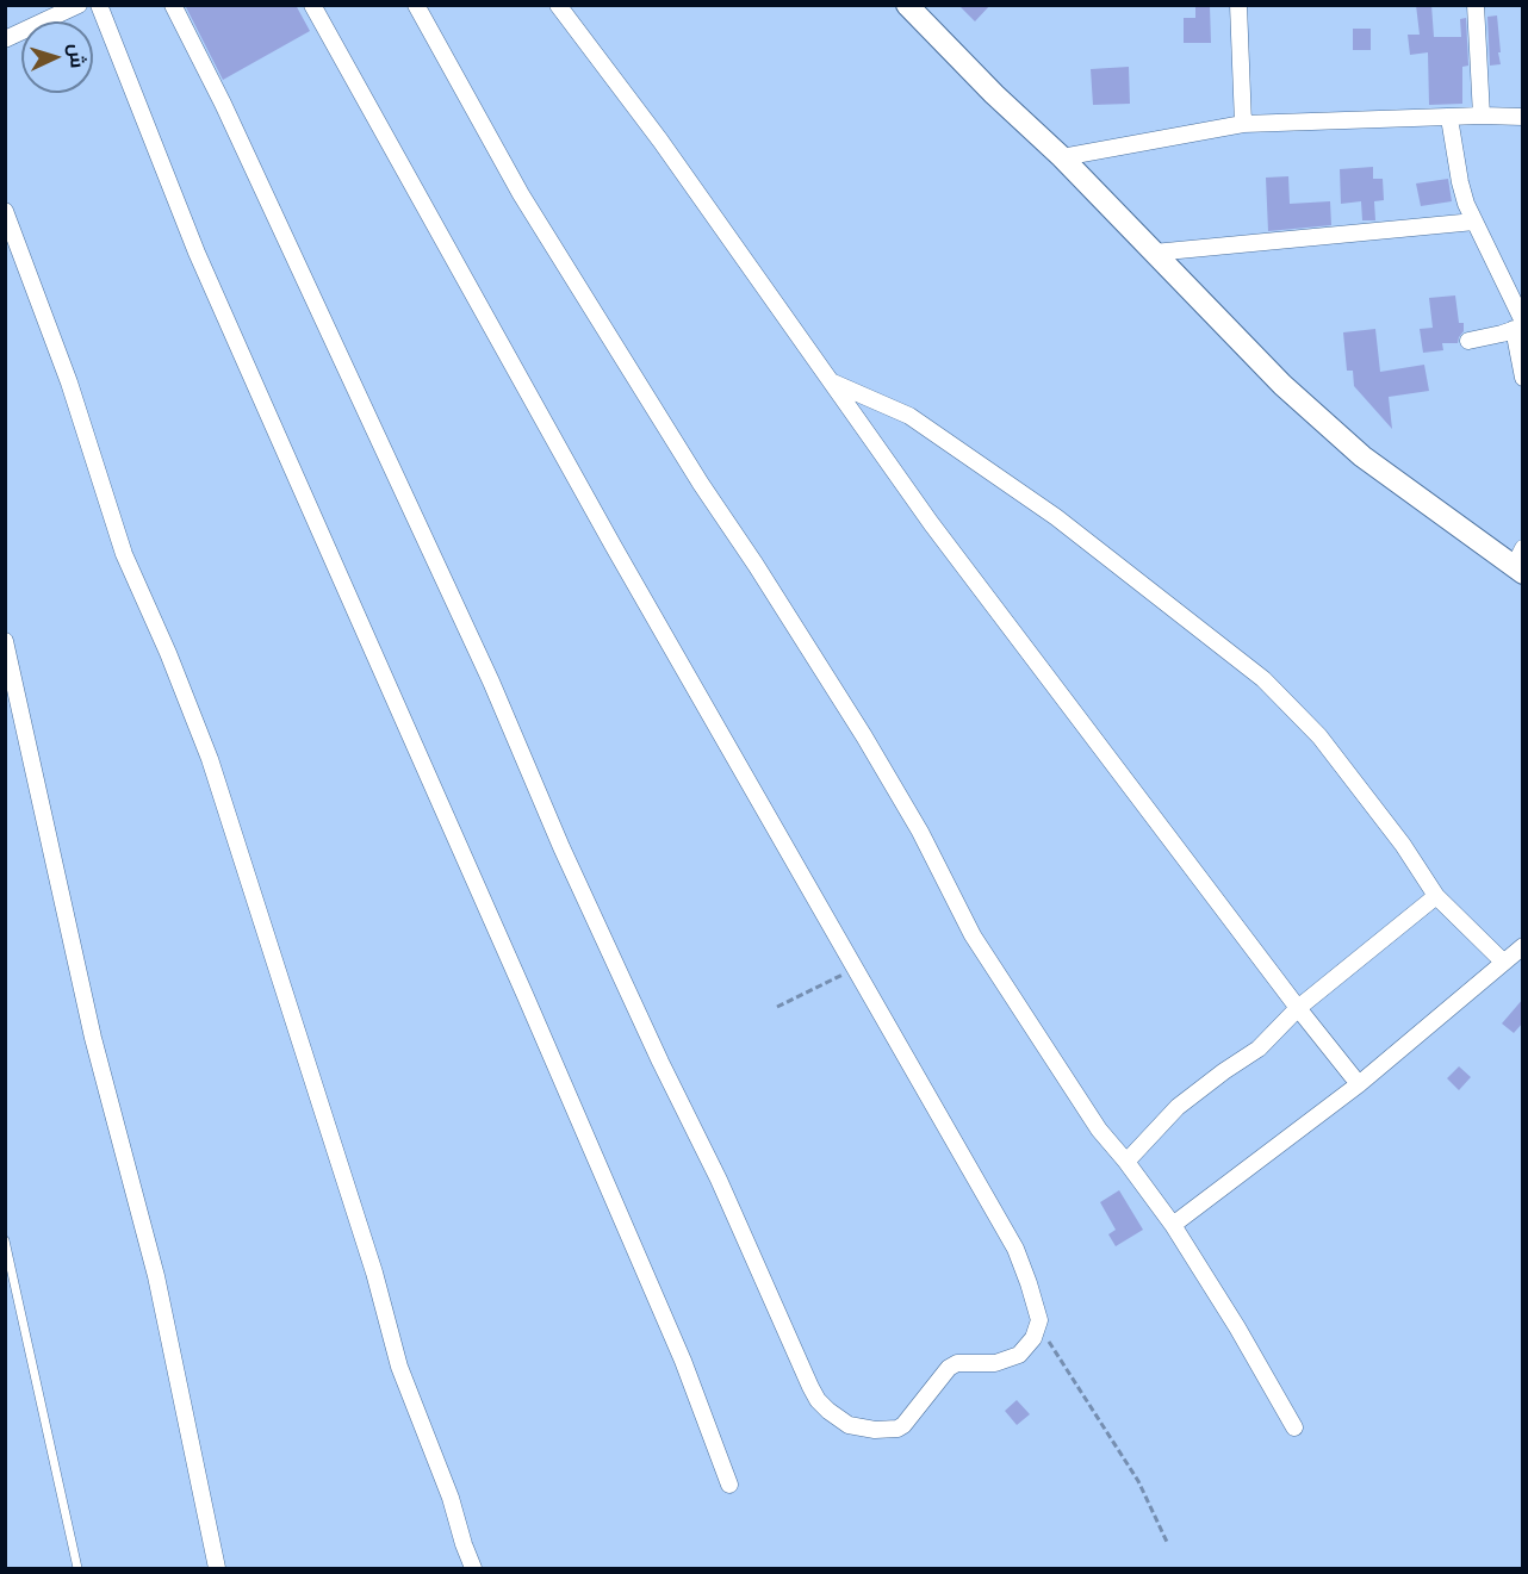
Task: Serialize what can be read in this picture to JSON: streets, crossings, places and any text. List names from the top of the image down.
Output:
{
  "north": "right"
}
